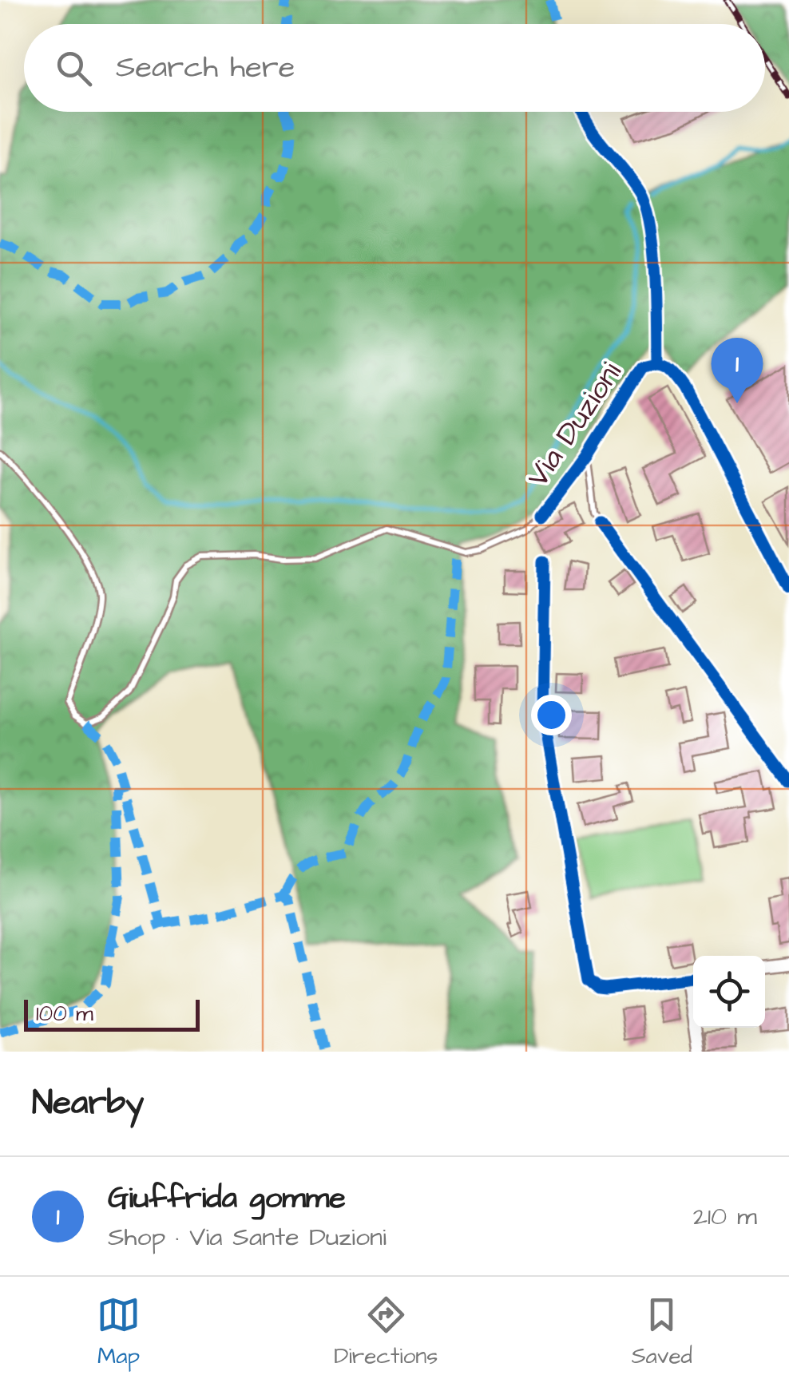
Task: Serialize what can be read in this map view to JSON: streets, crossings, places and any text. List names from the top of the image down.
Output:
{
  "streets": {
    "street": ["Via Duzioni"]
  },
  "scale_bar": "100 m",
  "page": {
    "search": "Search here",
    "pins": "1",
    "scale": "100 m",
    "heading": "Nearby",
    "list": [
      {
        "mark": "1",
        "name": "Giuffrida gomme",
        "note": "Shop · Via Sante Duzioni",
        "value": "210 m"
      }
    ],
    "nav": ["Map", "Directions", "Saved"]
  }
}
